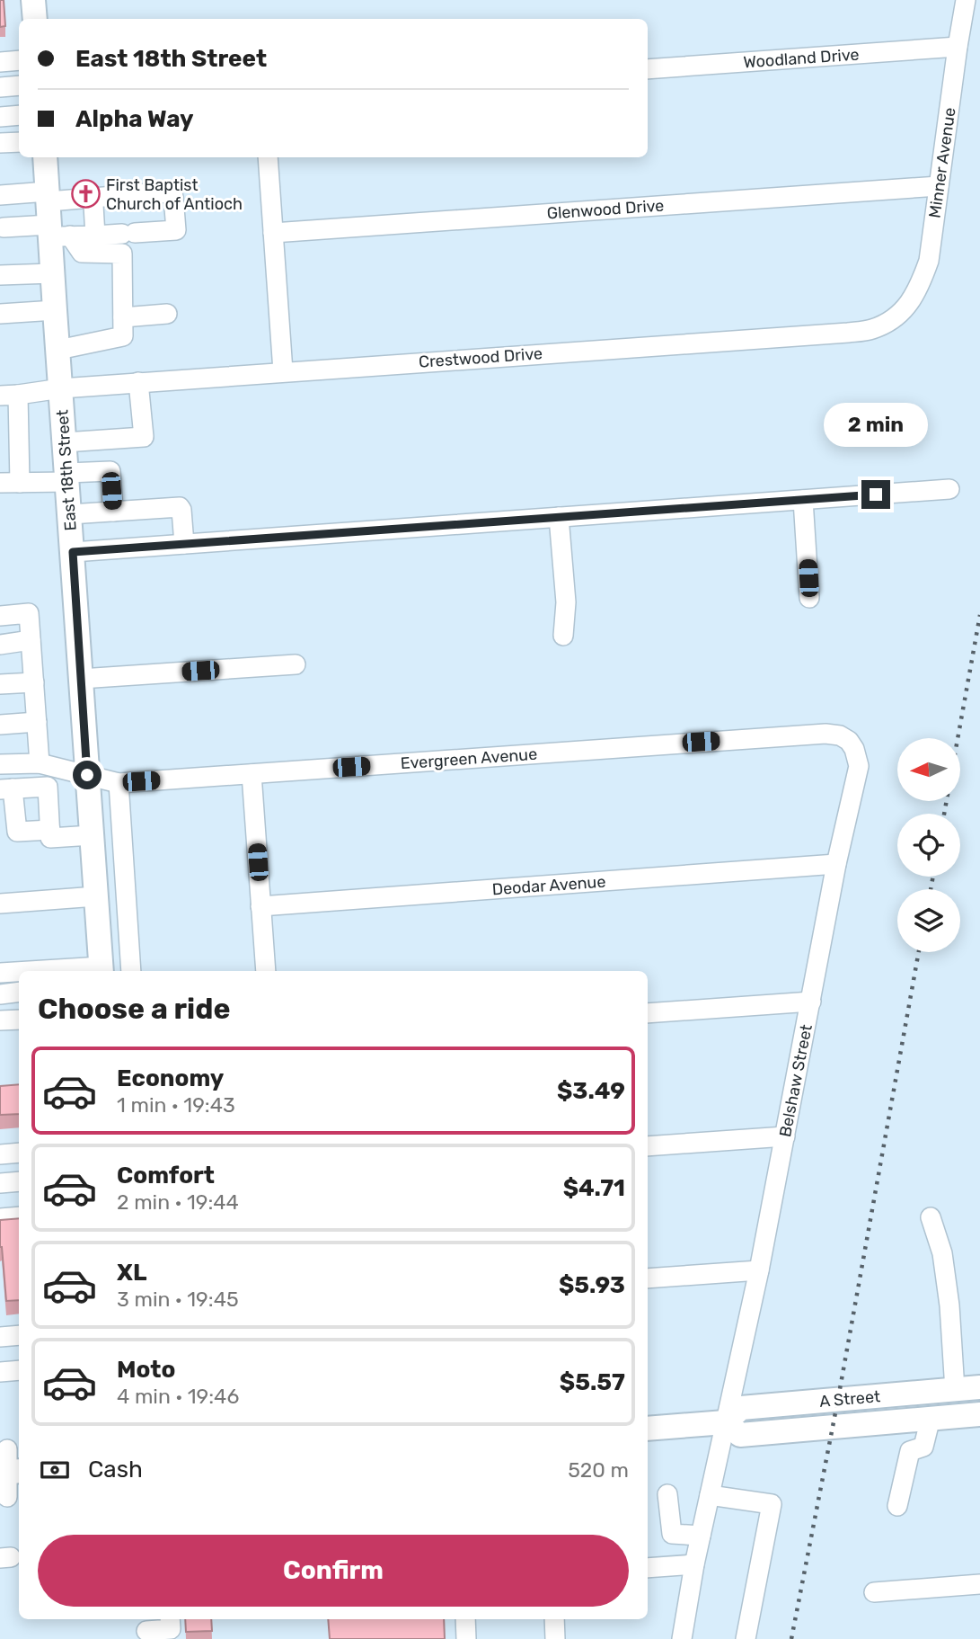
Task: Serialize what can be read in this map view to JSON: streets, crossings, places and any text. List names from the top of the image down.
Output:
{
  "streets": {
    "main road": ["East 18th Street", "A Street"],
    "street": [
      "Woodland Drive",
      "Minner Avenue",
      "Glenwood Drive",
      "Crestwood Drive",
      "Evergreen Avenue",
      "Deodar Avenue",
      "Belshaw Street"
    ]
  },
  "crossings": [
    ["Woodland Drive", "Minner Avenue"],
    ["Minner Avenue", "Glenwood Drive"],
    ["Minner Avenue", "Crestwood Drive"],
    ["Crestwood Drive", "East 18th Street"],
    ["East 18th Street", "Evergreen Avenue"],
    ["Evergreen Avenue", "Belshaw Street"],
    ["Deodar Avenue", "Belshaw Street"],
    ["Belshaw Street", "A Street"]
  ],
  "places": {
    "church": ["First Baptist Church of Antioch"]
  },
  "north": "left",
  "page": {
    "banner": ["East 18th Street", "Alpha Way"],
    "bubble": "2 min",
    "heading": "Choose a ride",
    "list": [
      {
        "name": "Economy",
        "note": "1 min · 19:43",
        "value": "$3.49"
      },
      {
        "name": "Comfort",
        "note": "2 min · 19:44",
        "value": "$4.71"
      },
      {
        "name": "XL",
        "note": "3 min · 19:45",
        "value": "$5.93"
      },
      {
        "name": "Moto",
        "note": "4 min · 19:46",
        "value": "$5.57"
      }
    ],
    "pay": ["Cash", "520 m"],
    "buttons": "Confirm"
  }
}
